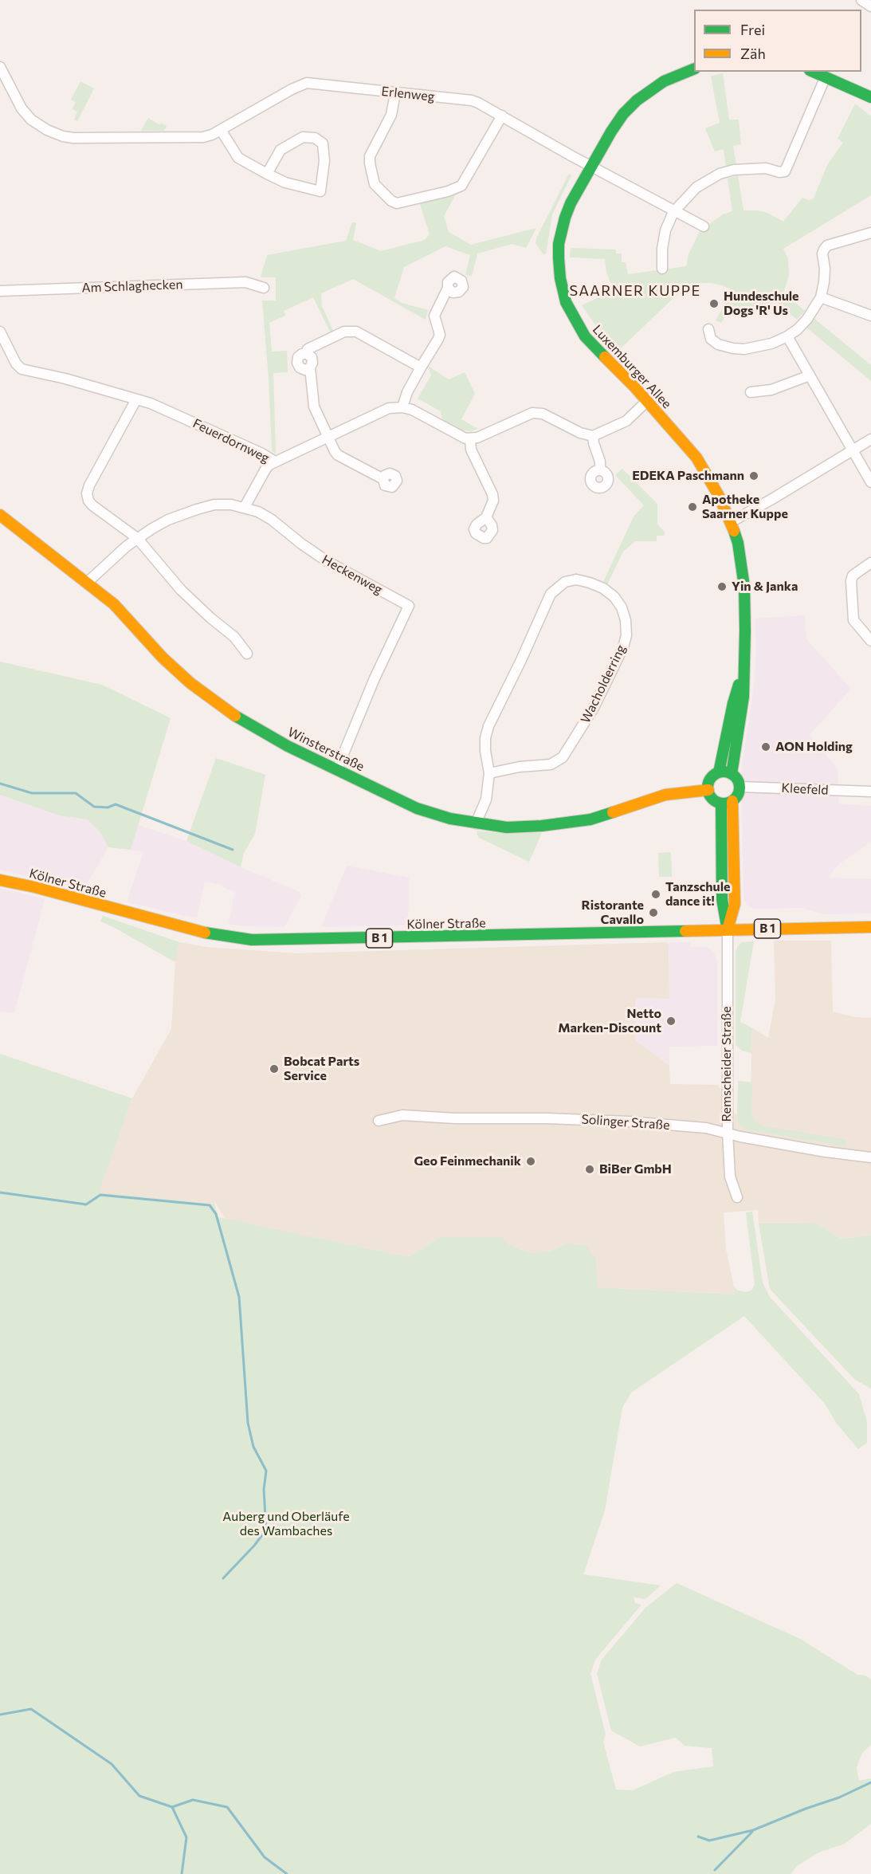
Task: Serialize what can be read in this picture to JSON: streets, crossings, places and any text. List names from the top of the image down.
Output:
{
  "streets": {
    "street": [
      "Erlenweg",
      "Am Schlaghecken",
      "Luxemburger Allee",
      "Feuerdornweg",
      "Heckenweg",
      "Wacholderring",
      "Winsterstraße",
      "Kleefeld",
      "Kölner Straße",
      "B 1",
      "Remscheider Straße",
      "Solinger Straße"
    ]
  },
  "crossings": [
    ["Erlenweg", "Luxemburger Allee"],
    ["Luxemburger Allee", "Winsterstraße"],
    ["Luxemburger Allee", "Kleefeld"],
    ["Feuerdornweg", "Heckenweg"],
    ["Heckenweg", "Winsterstraße"],
    ["Wacholderring", "Winsterstraße"],
    ["Winsterstraße", "Kleefeld"],
    ["Kölner Straße", "Remscheider Straße"],
    ["Remscheider Straße", "Solinger Straße"]
  ],
  "districts": ["SAARNER KUPPE"],
  "parks": ["Auberg und Oberläufe des Wambaches"],
  "places": [
    "Hundeschule Dogs 'R' Us",
    "EDEKA Paschmann",
    "Apotheke Saarner Kuppe",
    "Yin & Janka",
    "AON Holding",
    "Tanzschule dance it!",
    "Ristorante Cavallo",
    "Netto Marken-Discount",
    "Bobcat Parts Service",
    "Geo Feinmechanik",
    "BiBer GmbH"
  ],
  "legend": ["Frei", "Zäh"]
}
